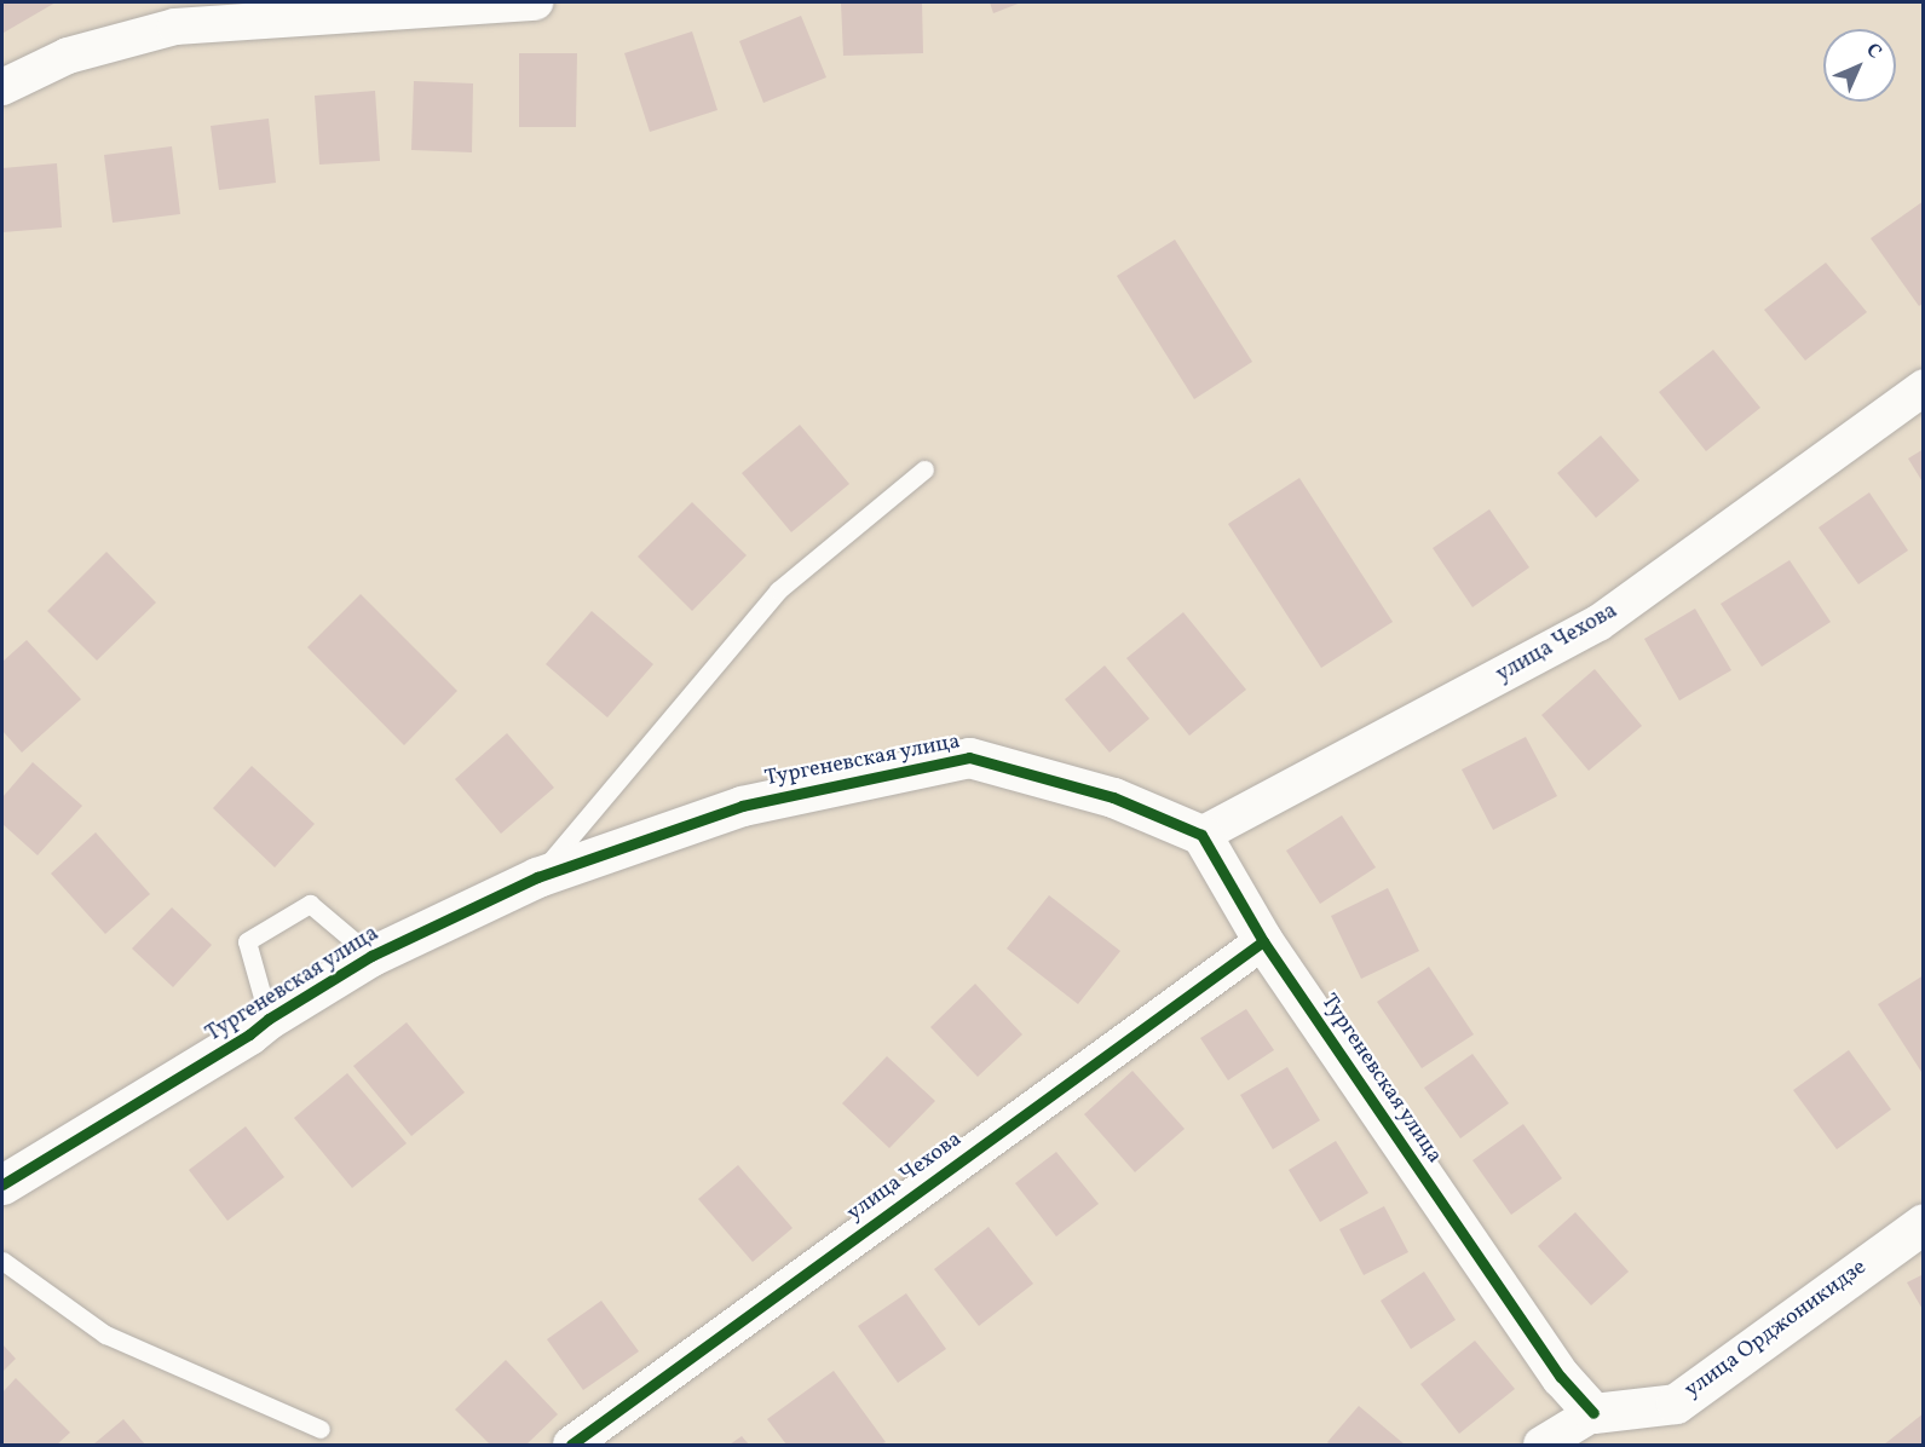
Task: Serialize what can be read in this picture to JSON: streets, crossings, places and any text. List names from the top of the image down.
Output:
{
  "streets": {
    "street": ["улица Чехова", "Тургеневская улица", "улица Орджоникидзе"]
  },
  "crossings": [
    ["улица Чехова", "Тургеневская улица"],
    ["Тургеневская улица", "улица Орджоникидзе"]
  ],
  "north": "top right"
}
